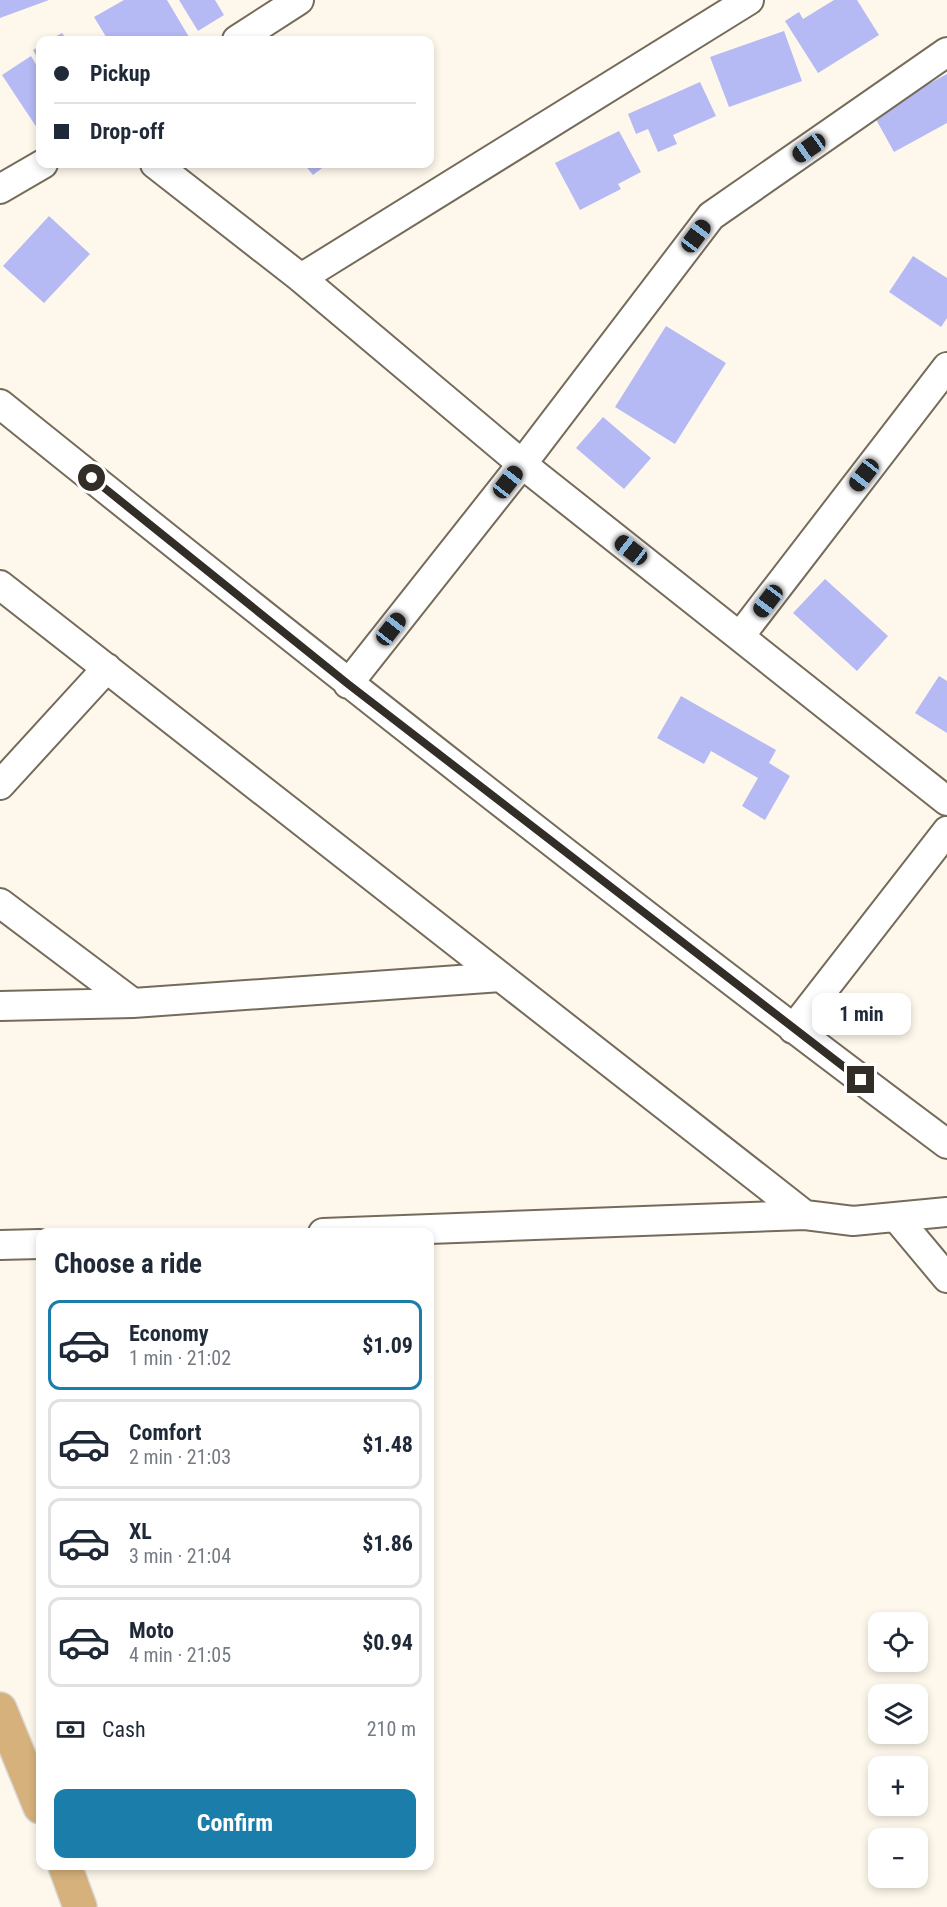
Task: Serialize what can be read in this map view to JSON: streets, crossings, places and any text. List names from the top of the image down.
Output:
{
  "page": {
    "banner": ["Pickup", "Drop-off"],
    "bubble": "1 min",
    "heading": "Choose a ride",
    "list": [
      {
        "name": "Economy",
        "note": "1 min · 21:02",
        "value": "$1.09"
      },
      {
        "name": "Comfort",
        "note": "2 min · 21:03",
        "value": "$1.48"
      },
      {
        "name": "XL",
        "note": "3 min · 21:04",
        "value": "$1.86"
      },
      {
        "name": "Moto",
        "note": "4 min · 21:05",
        "value": "$0.94"
      }
    ],
    "map_buttons": ["+", "−"],
    "pay": ["Cash", "210 m"],
    "buttons": "Confirm"
  }
}
